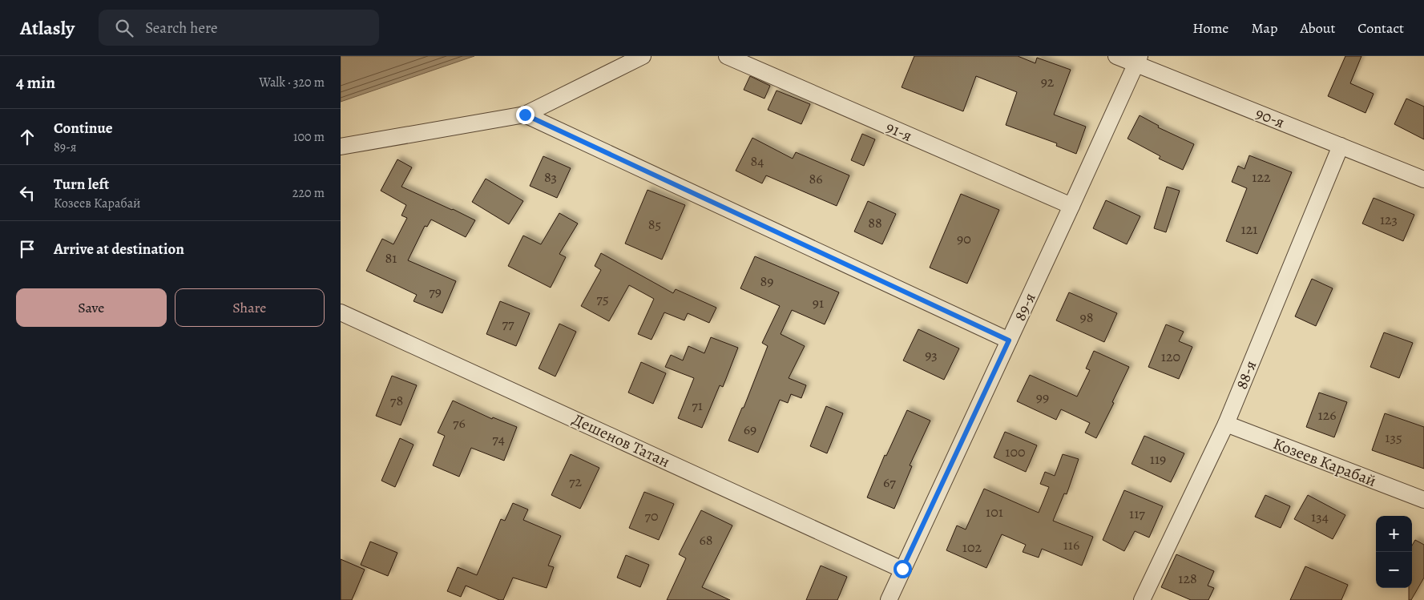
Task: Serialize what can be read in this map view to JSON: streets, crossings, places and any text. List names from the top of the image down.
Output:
{
  "streets": {
    "street": [
      "90-я",
      "91-я",
      "89-я",
      "88-я",
      "Дешенов Татан",
      "Козеев Карабай"
    ]
  },
  "crossings": [
    ["90-я", "89-я"],
    ["90-я", "88-я"],
    ["91-я", "89-я"],
    ["89-я", "Дешенов Татан"],
    ["88-я", "Козеев Карабай"]
  ],
  "house_numbers": [
    "92",
    "84",
    "83",
    "122",
    "86",
    "123",
    "88",
    "85",
    "121",
    "90",
    "81",
    "89",
    "79",
    "75",
    "91",
    "98",
    "77",
    "93",
    "120",
    "99",
    "78",
    "71",
    "126",
    "76",
    "69",
    "135",
    "74",
    "100",
    "119",
    "72",
    "67",
    "101",
    "117",
    "70",
    "134",
    "68",
    "116",
    "102",
    "128"
  ],
  "page": {
    "header": "Atlasly",
    "search": "Search here",
    "nav": [
      "Home",
      "Map",
      "About",
      "Contact"
    ],
    "heading": ["4 min", "Walk · 320 m"],
    "list": [
      ["Continue", "89-я", "100 m"],
      ["Turn left", "Козеев Карабай", "220 m"],
      "Arrive at destination"
    ],
    "buttons": ["Save", "Share"],
    "map_buttons": ["+", "−"]
  }
}
